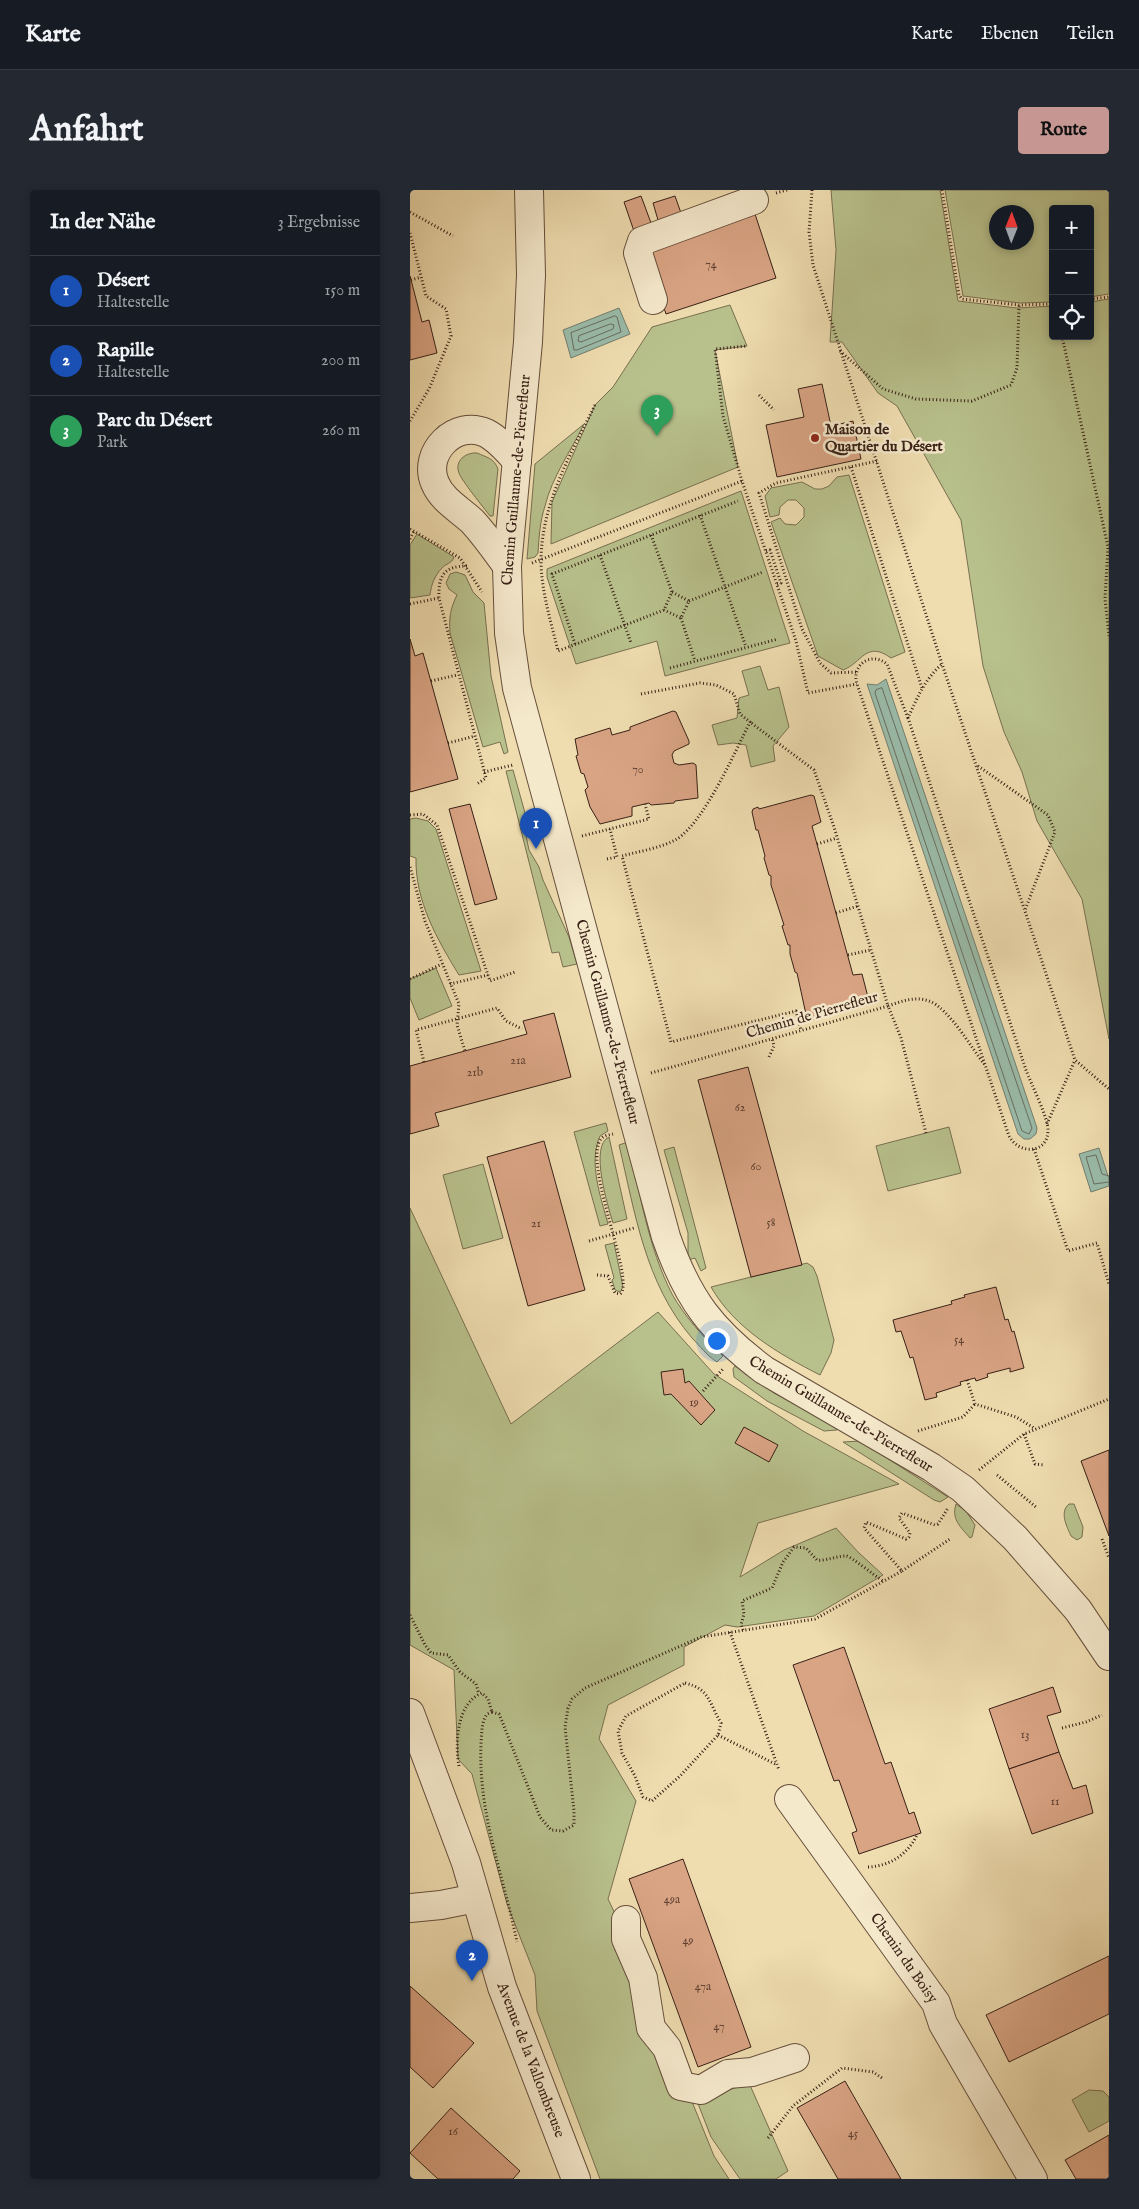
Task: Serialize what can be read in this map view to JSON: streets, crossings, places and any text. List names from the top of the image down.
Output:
{
  "streets": {
    "street": ["Chemin Guillaume-de-Pierrefleur", "Chemin du Boisy", "Avenue de la Vallombreuse"],
    "path": ["Chemin de Pierrefleur"]
  },
  "places": ["Maison de Quartier du Désert"],
  "house_numbers": [
    "74",
    "70",
    "21a",
    "21b",
    "62",
    "60",
    "58",
    "21",
    "54",
    "19",
    "13",
    "11",
    "49a",
    "49",
    "47a",
    "47",
    "16",
    "45"
  ],
  "north": "top",
  "page": {
    "header": "Karte",
    "nav": ["Karte", "Ebenen", "Teilen"],
    "buttons": "Route",
    "title": "Anfahrt",
    "heading": ["In der Nähe", "3 Ergebnisse"],
    "map_buttons": ["+", "−"],
    "list": [
      {
        "mark": "1",
        "name": "Désert",
        "note": "Haltestelle",
        "value": "150 m"
      },
      {
        "mark": "2",
        "name": "Rapille",
        "note": "Haltestelle",
        "value": "200 m"
      },
      {
        "mark": "3",
        "name": "Parc du Désert",
        "note": "Park",
        "value": "260 m"
      }
    ],
    "pins": ["3", "1", "2"]
  }
}
